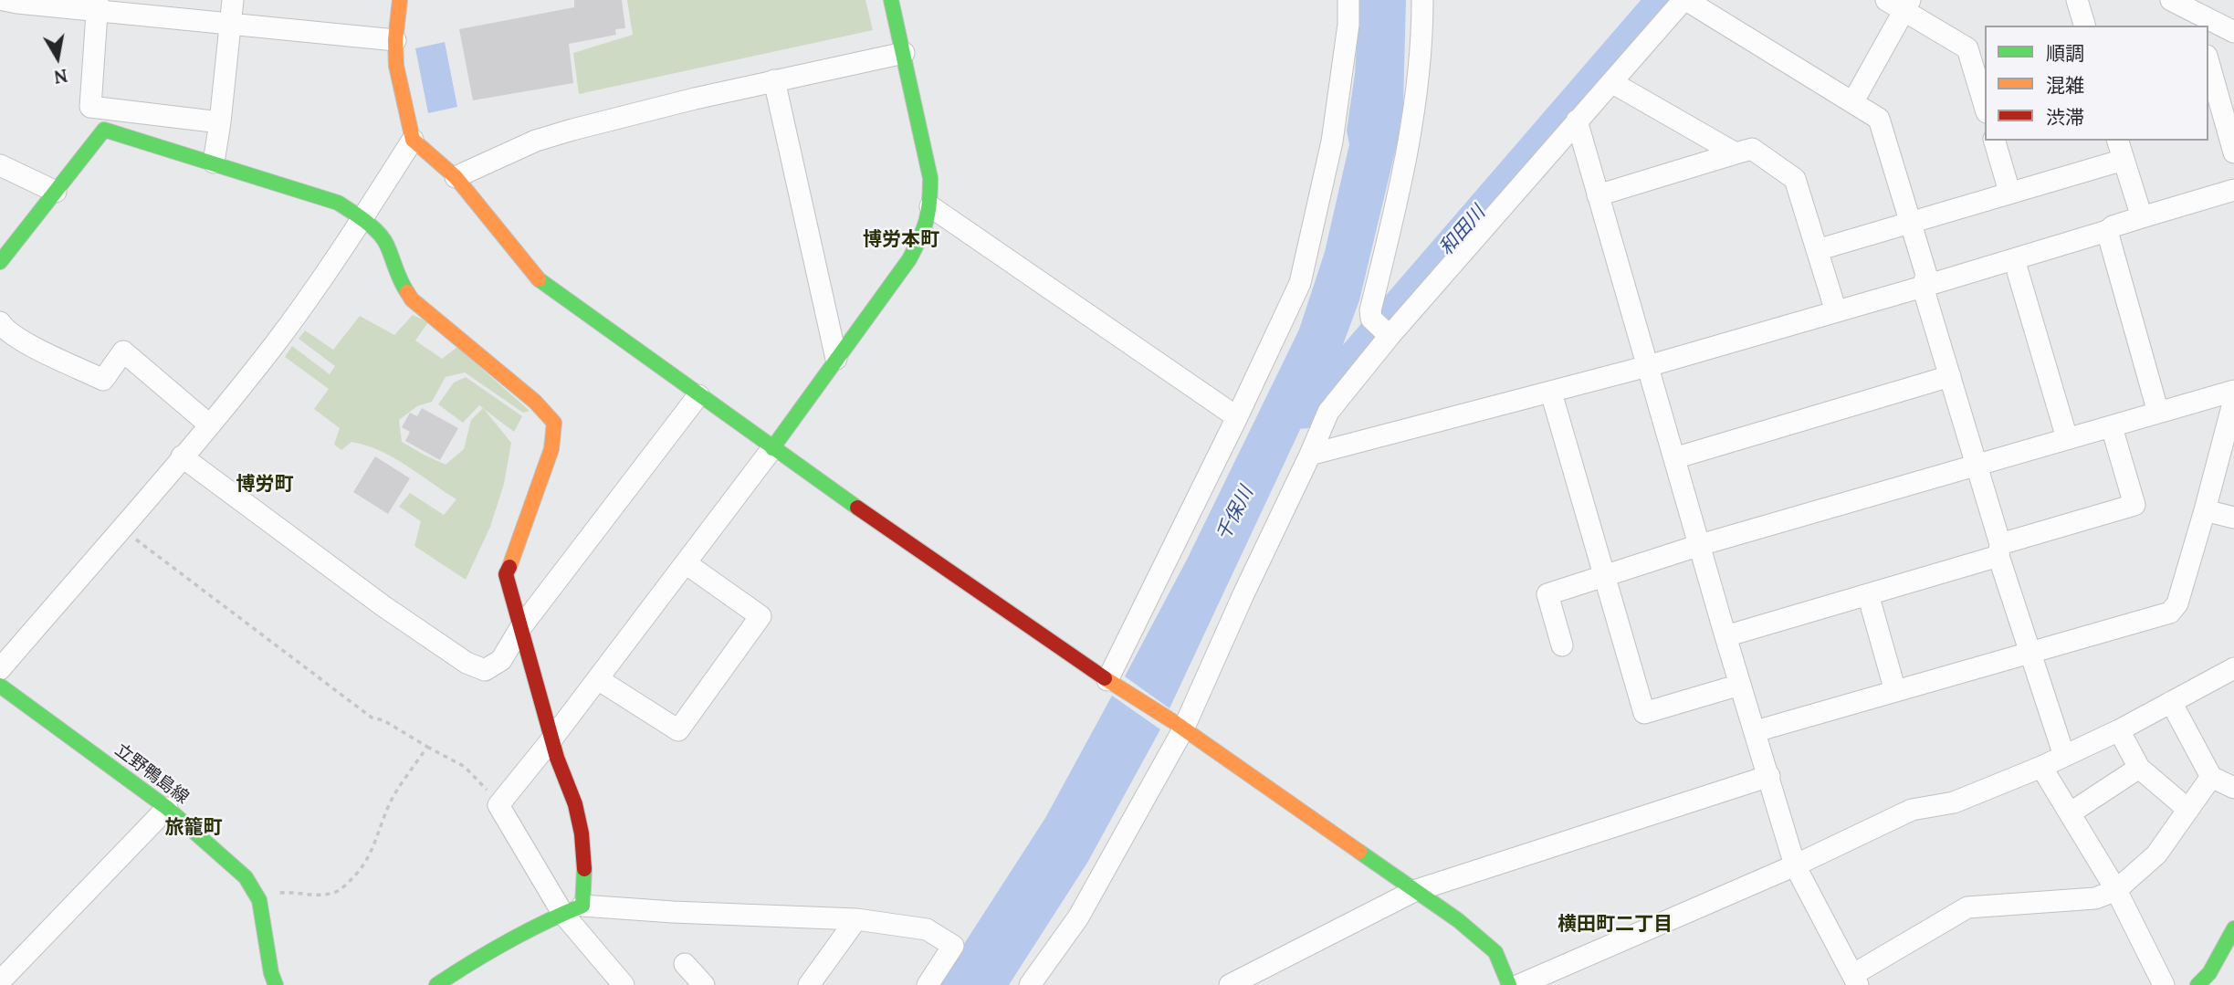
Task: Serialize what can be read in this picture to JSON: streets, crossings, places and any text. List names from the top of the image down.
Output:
{
  "streets": {
    "street": ["立野鴨島線"]
  },
  "districts": [
    "博労本町",
    "博労町",
    "旅籠町",
    "横田町二丁目"
  ],
  "water": ["和田川", "千保川"],
  "legend": ["順調", "混雑", "渋滞"],
  "north": "bottom"
}
